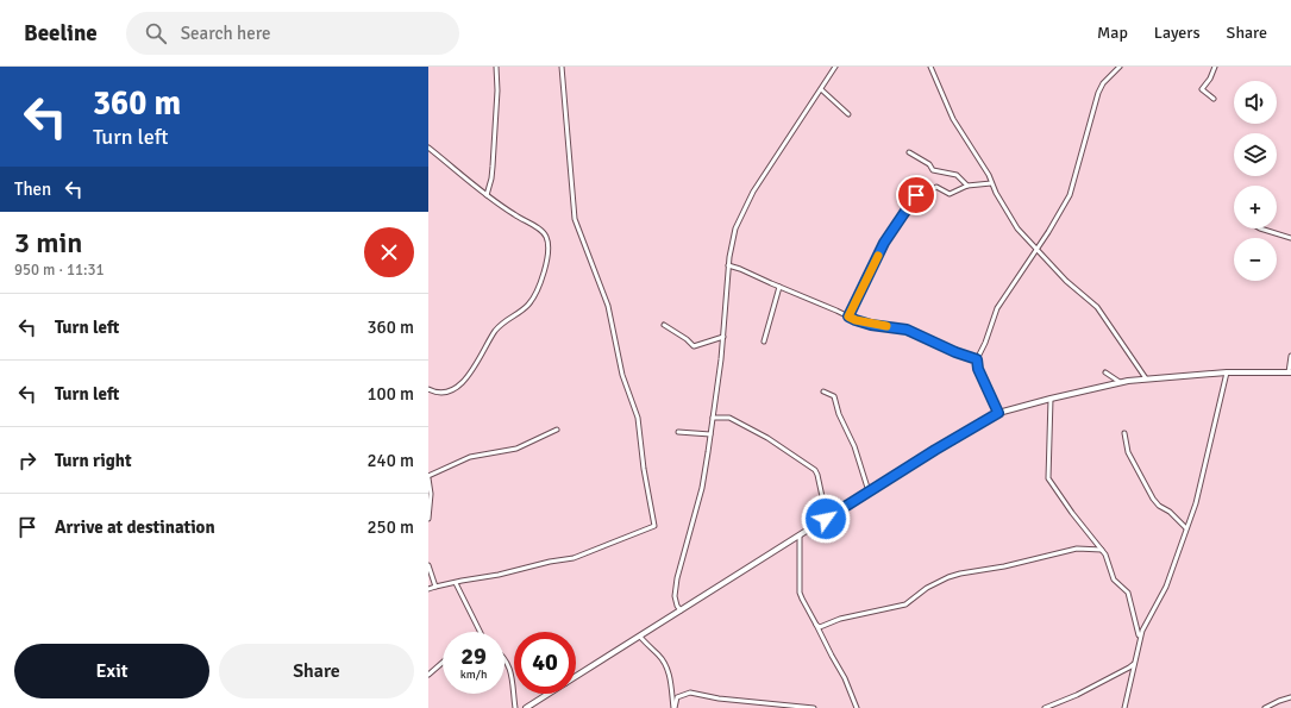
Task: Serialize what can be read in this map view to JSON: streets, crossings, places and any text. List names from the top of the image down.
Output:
{
  "page": {
    "header": "Beeline",
    "search": "Search here",
    "nav": ["Map", "Layers", "Share"],
    "turn": ["360 m", "Turn left"],
    "map_buttons": ["+", "−"],
    "then": "Then",
    "heading": ["3 min", "950 m · 11:31"],
    "list": [
      {
        "name": "Turn left",
        "value": "360 m"
      },
      {
        "name": "Turn left",
        "value": "100 m"
      },
      {
        "name": "Turn right",
        "value": "240 m"
      },
      {
        "name": "Arrive at destination",
        "value": "250 m"
      }
    ],
    "speed": "29 km/h",
    "limit": "40",
    "buttons": ["Exit", "Share"]
  }
}
